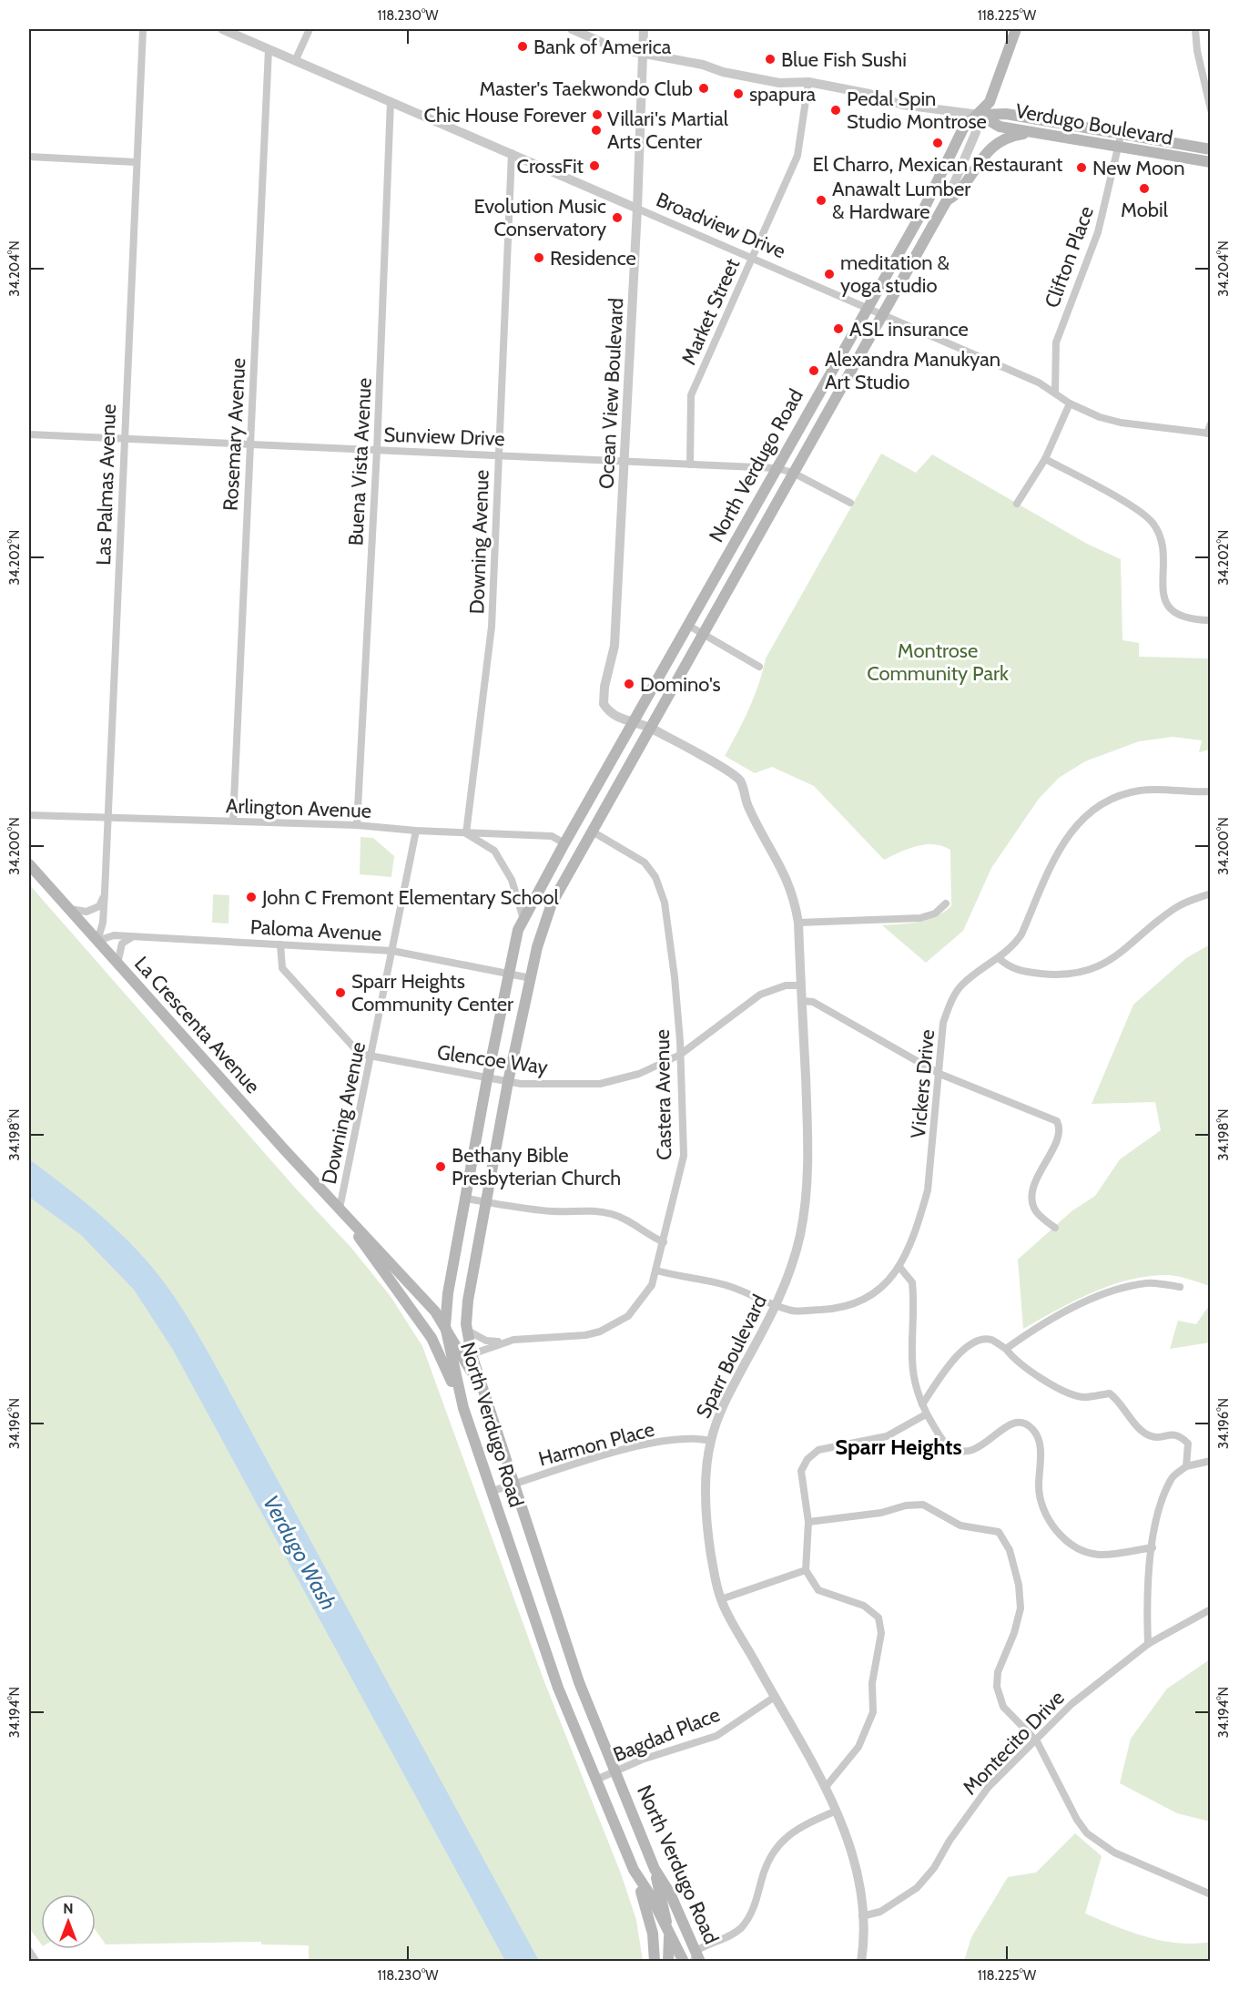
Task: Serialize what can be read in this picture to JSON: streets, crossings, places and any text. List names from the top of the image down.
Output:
{
  "streets": {
    "main road": ["Verdugo Boulevard", "North Verdugo Road", "La Crescenta Avenue"],
    "street": [
      "Broadview Drive",
      "Clifton Place",
      "Market Street",
      "Ocean View Boulevard",
      "Rosemary Avenue",
      "Sunview Drive",
      "Buena Vista Avenue",
      "Las Palmas Avenue",
      "Downing Avenue",
      "Arlington Avenue",
      "Paloma Avenue",
      "Glencoe Way",
      "Vickers Drive",
      "Castera Avenue",
      "Sparr Boulevard",
      "Harmon Place",
      "Bagdad Place",
      "Montecito Drive"
    ]
  },
  "crossings": [
    ["Verdugo Boulevard", "Clifton Place"],
    ["Verdugo Boulevard", "North Verdugo Road"],
    ["Broadview Drive", "Clifton Place"],
    ["Broadview Drive", "Market Street"],
    ["Broadview Drive", "Ocean View Boulevard"],
    ["Broadview Drive", "Rosemary Avenue"],
    ["Broadview Drive", "Buena Vista Avenue"],
    ["Broadview Drive", "North Verdugo Road"],
    ["Broadview Drive", "Downing Avenue"],
    ["Market Street", "Sunview Drive"],
    ["Ocean View Boulevard", "Sunview Drive"],
    ["Ocean View Boulevard", "North Verdugo Road"],
    ["Ocean View Boulevard", "Sparr Boulevard"],
    ["Rosemary Avenue", "Sunview Drive"],
    ["Rosemary Avenue", "Arlington Avenue"],
    ["Sunview Drive", "Buena Vista Avenue"],
    ["Sunview Drive", "North Verdugo Road"],
    ["Sunview Drive", "Las Palmas Avenue"],
    ["Sunview Drive", "Downing Avenue"],
    ["Buena Vista Avenue", "Arlington Avenue"],
    ["North Verdugo Road", "Arlington Avenue"],
    ["North Verdugo Road", "Paloma Avenue"],
    ["North Verdugo Road", "La Crescenta Avenue"],
    ["North Verdugo Road", "Glencoe Way"],
    ["North Verdugo Road", "Castera Avenue"],
    ["North Verdugo Road", "Harmon Place"],
    ["North Verdugo Road", "Bagdad Place"],
    ["Las Palmas Avenue", "Arlington Avenue"],
    ["Las Palmas Avenue", "Paloma Avenue"],
    ["Las Palmas Avenue", "La Crescenta Avenue"],
    ["Downing Avenue", "Arlington Avenue"],
    ["Downing Avenue", "Paloma Avenue"],
    ["Downing Avenue", "La Crescenta Avenue"],
    ["Downing Avenue", "Glencoe Way"],
    ["Paloma Avenue", "La Crescenta Avenue"],
    ["Paloma Avenue", "Glencoe Way"],
    ["Glencoe Way", "Castera Avenue"],
    ["Glencoe Way", "Sparr Boulevard"],
    ["Vickers Drive", "Castera Avenue"],
    ["Vickers Drive", "Sparr Boulevard"],
    ["Sparr Boulevard", "Harmon Place"],
    ["Sparr Boulevard", "Bagdad Place"],
    ["Sparr Boulevard", "Montecito Drive"]
  ],
  "districts": ["Sparr Heights"],
  "water": ["Verdugo Wash"],
  "parks": ["Montrose Community Park"],
  "places": [
    "Bank of America",
    "Blue Fish Sushi",
    "Master's Taekwondo Club",
    "spapura",
    "Pedal Spin Studio Montrose",
    "Chic House Forever",
    "Villari's Martial Arts Center",
    "El Charro, Mexican Restaurant",
    "CrossFit",
    "New Moon",
    "Mobil",
    "Anawalt Lumber & Hardware",
    "Evolution Music Conservatory",
    "Residence",
    "meditation & yoga studio",
    "ASL insurance",
    "Alexandra Manukyan Art Studio",
    "Domino's",
    "John C Fremont Elementary School",
    "Sparr Heights Community Center",
    "Bethany Bible Presbyterian Church"
  ],
  "north": "top",
  "coordinates": [
    "118.230°W",
    "118.225°W",
    "34.204°N",
    "34.202°N",
    "34.200°N",
    "34.198°N",
    "34.196°N",
    "34.194°N"
  ]
}
